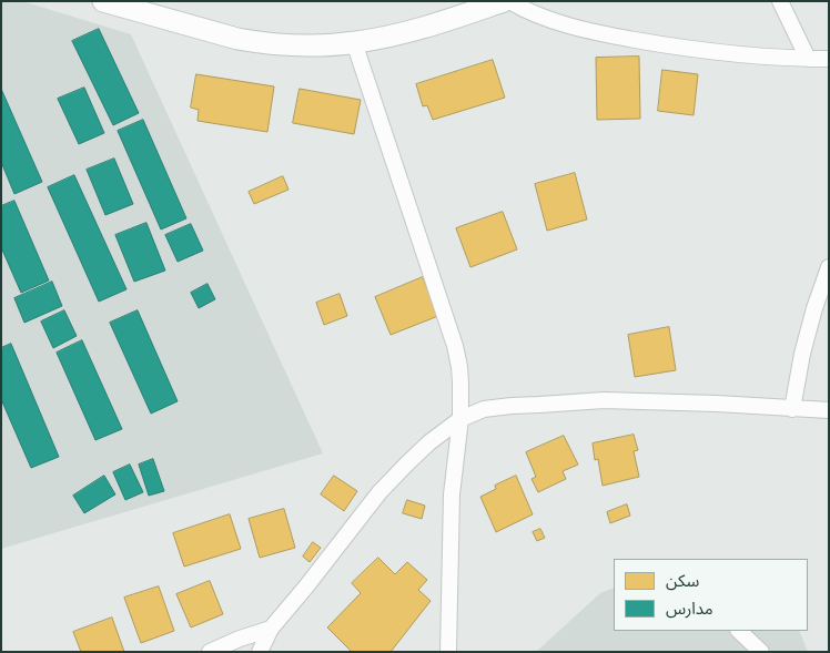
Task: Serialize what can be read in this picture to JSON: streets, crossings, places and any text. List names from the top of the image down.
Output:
{
  "legend": ["سكن", "مدارس"]
}
